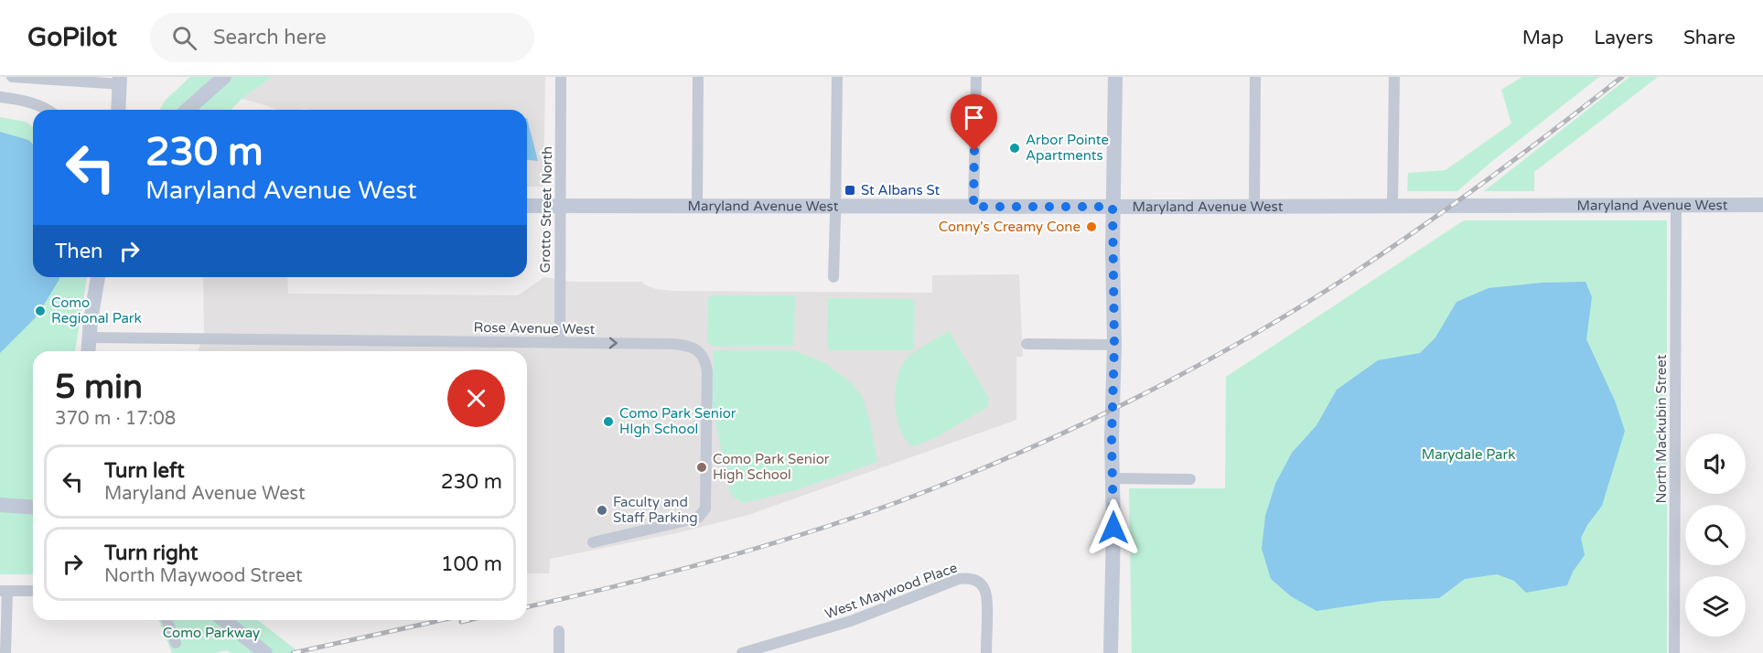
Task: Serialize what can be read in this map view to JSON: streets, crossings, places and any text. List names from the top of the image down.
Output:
{
  "streets": {
    "main road": ["Maryland Avenue West"],
    "street": [
      "Grotto Street North",
      "Rose Avenue West",
      "North Mackubin Street",
      "West Maywood Place"
    ]
  },
  "crossings": [
    ["Maryland Avenue West", "Grotto Street North"],
    ["Maryland Avenue West", "North Mackubin Street"],
    ["Grotto Street North", "Rose Avenue West"]
  ],
  "parks": ["Marydale Park", "Como Parkway"],
  "places": {
    "other": [
      "Arbor Pointe Apartments",
      "Conny's Creamy Cone",
      "Como Regional Park",
      "Como Park Senior HIgh School",
      "Como Park Senior High School",
      "Faculty and Staff Parking"
    ],
    "transit": ["St Albans St"]
  },
  "page": {
    "header": "GoPilot",
    "search": "Search here",
    "nav": ["Map", "Layers", "Share"],
    "turn": ["230 m", "Maryland Avenue West"],
    "then": "Then",
    "heading": ["5 min", "370 m · 17:08"],
    "list": [
      {
        "name": "Turn left",
        "note": "Maryland Avenue West",
        "value": "230 m"
      },
      {
        "name": "Turn right",
        "note": "North Maywood Street",
        "value": "100 m"
      }
    ]
  }
}
